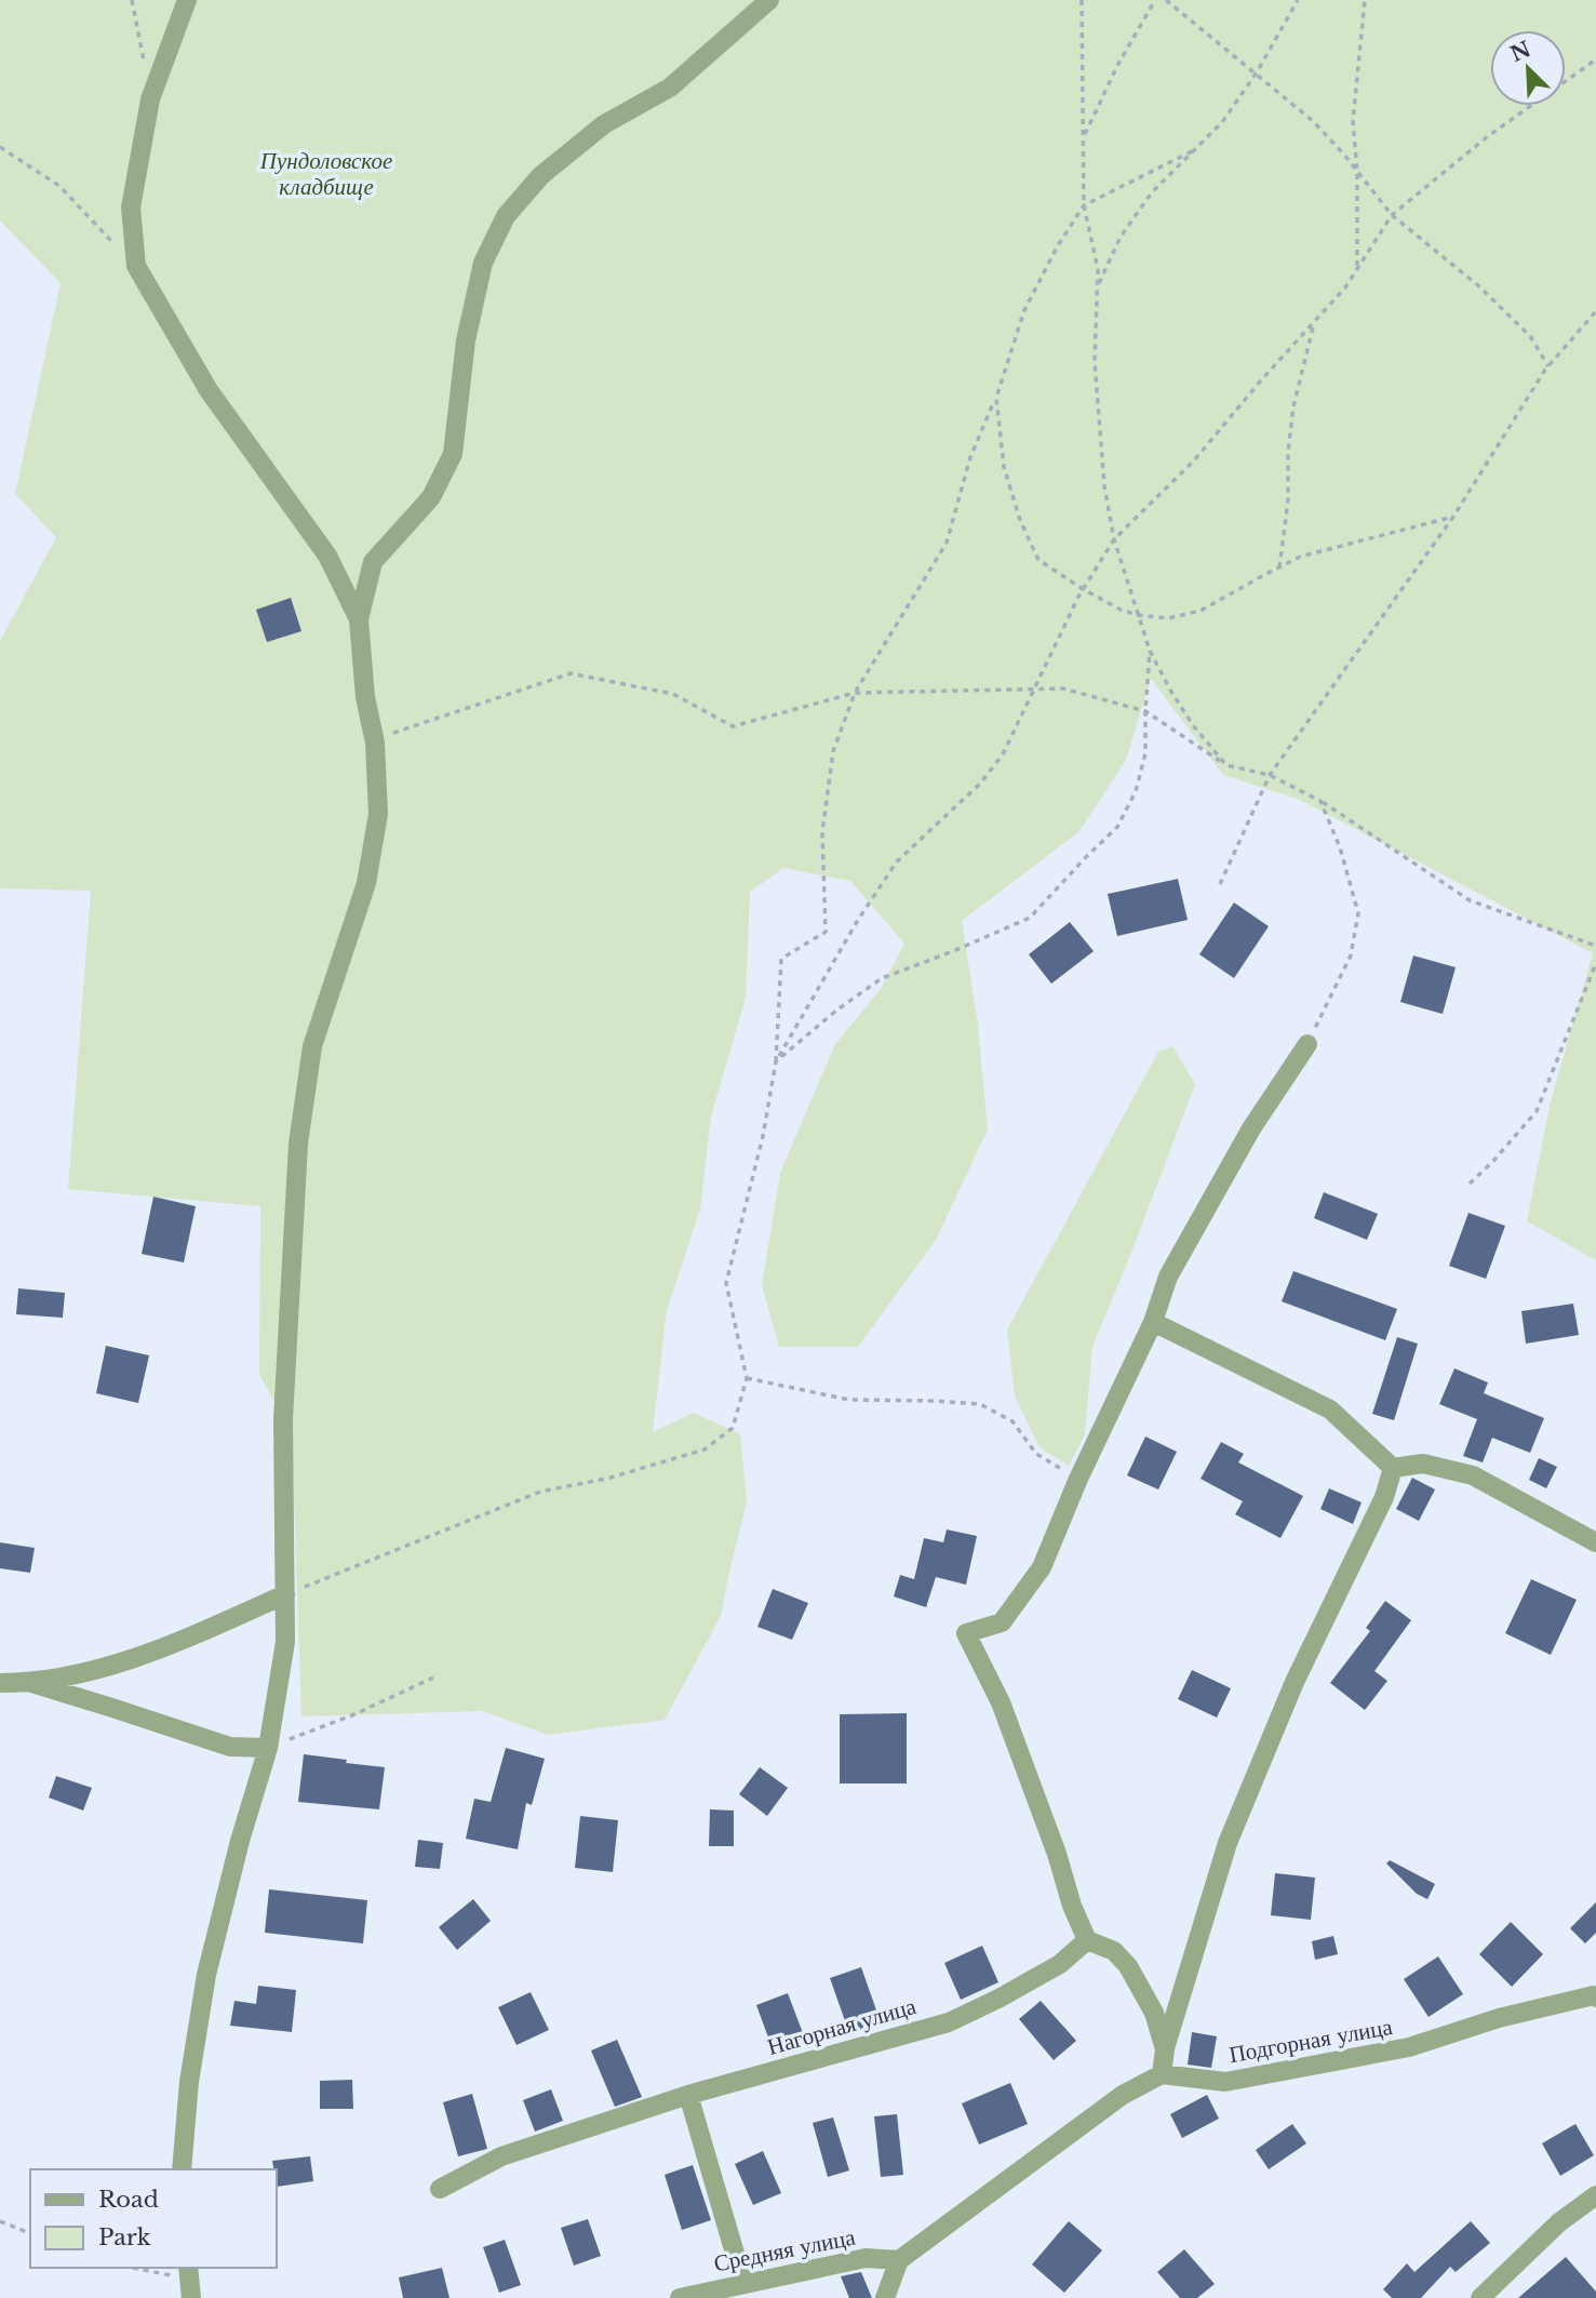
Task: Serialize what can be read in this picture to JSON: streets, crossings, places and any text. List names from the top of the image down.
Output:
{
  "streets": {
    "street": ["Нагорная улица", "Подгорная улица", "Средняя улица"]
  },
  "parks": ["Пундоловское кладбище"],
  "legend": ["Road", "Park"],
  "north": "top left"
}
